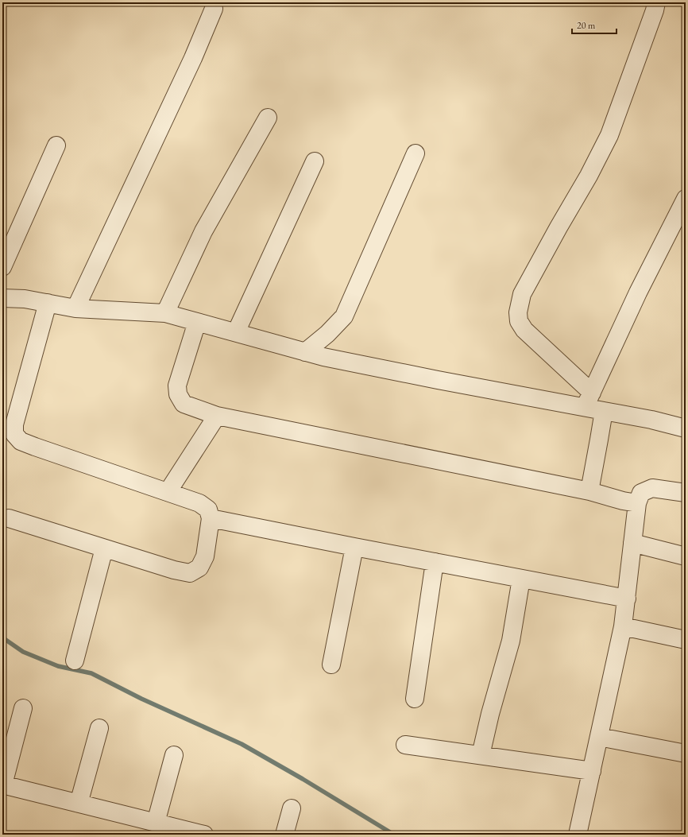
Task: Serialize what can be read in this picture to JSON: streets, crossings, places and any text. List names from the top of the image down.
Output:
{
  "scale_bar": "20 m"
}
